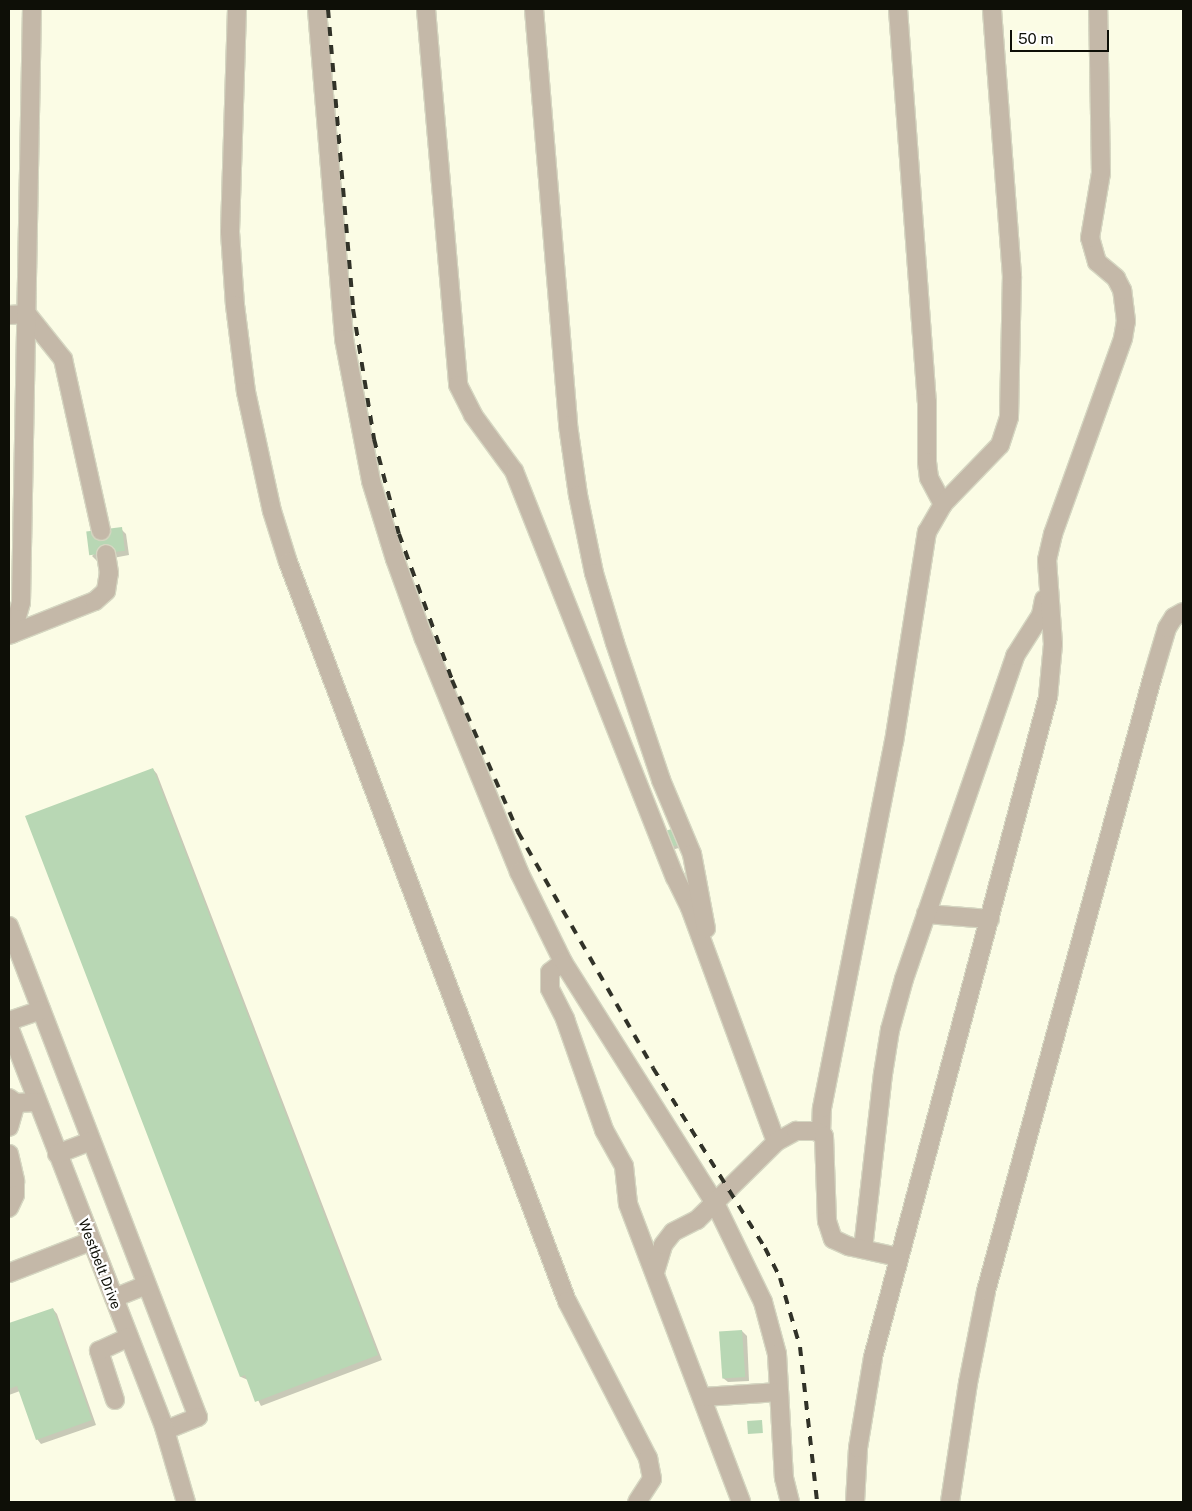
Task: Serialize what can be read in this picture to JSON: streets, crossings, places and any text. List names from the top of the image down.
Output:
{
  "streets": {
    "street": ["Westbelt Drive"]
  },
  "scale_bar": "50 m"
}
